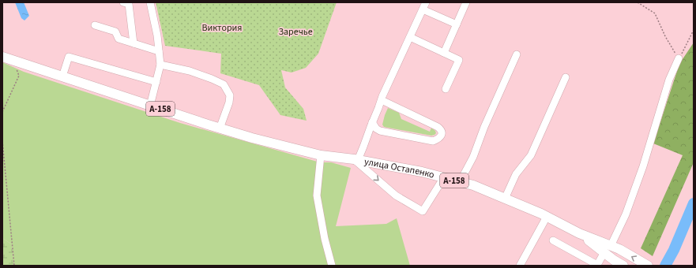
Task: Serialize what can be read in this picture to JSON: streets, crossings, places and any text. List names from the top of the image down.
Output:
{
  "streets": {
    "main road": ["А-158", "улица Остапенко"]
  },
  "crossings": [
    ["А-158", "улица Остапенко"]
  ],
  "parks": ["Виктория", "Заречье"]
}
